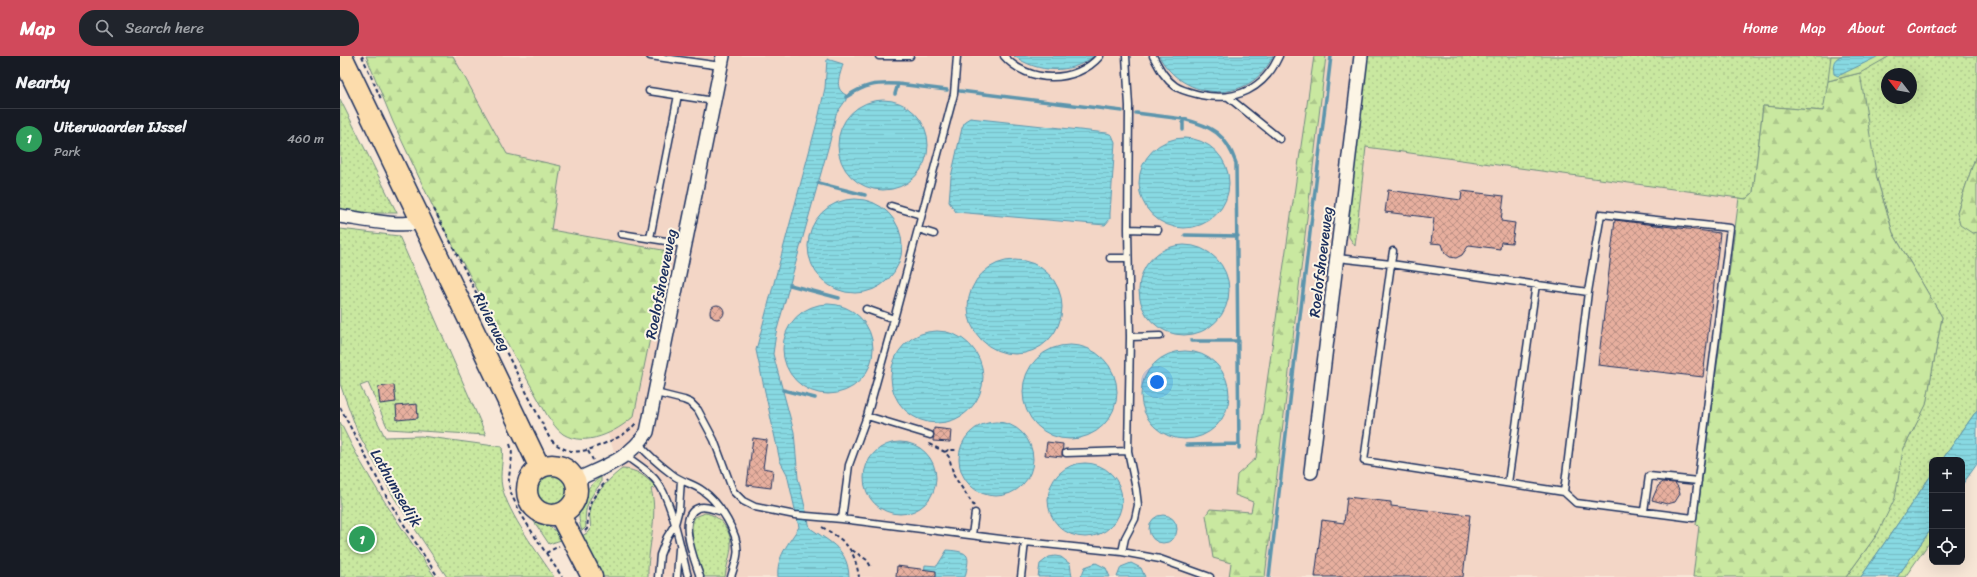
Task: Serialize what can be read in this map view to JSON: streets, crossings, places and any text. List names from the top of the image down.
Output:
{
  "streets": {
    "main road": ["Rivierweg"],
    "street": ["Roelofshoeveweg"],
    "path": ["Lathumsedijk"]
  },
  "crossings": [
    ["Roelofshoeveweg", "Rivierweg"]
  ],
  "north": "top left",
  "page": {
    "header": "Map",
    "search": "Search here",
    "nav": [
      "Home",
      "Map",
      "About",
      "Contact"
    ],
    "heading": "Nearby",
    "list": [
      {
        "mark": "1",
        "name": "Uiterwaarden IJssel",
        "note": "Park",
        "value": "460 m"
      }
    ],
    "map_buttons": ["+", "−"],
    "pins": "1"
  }
}
